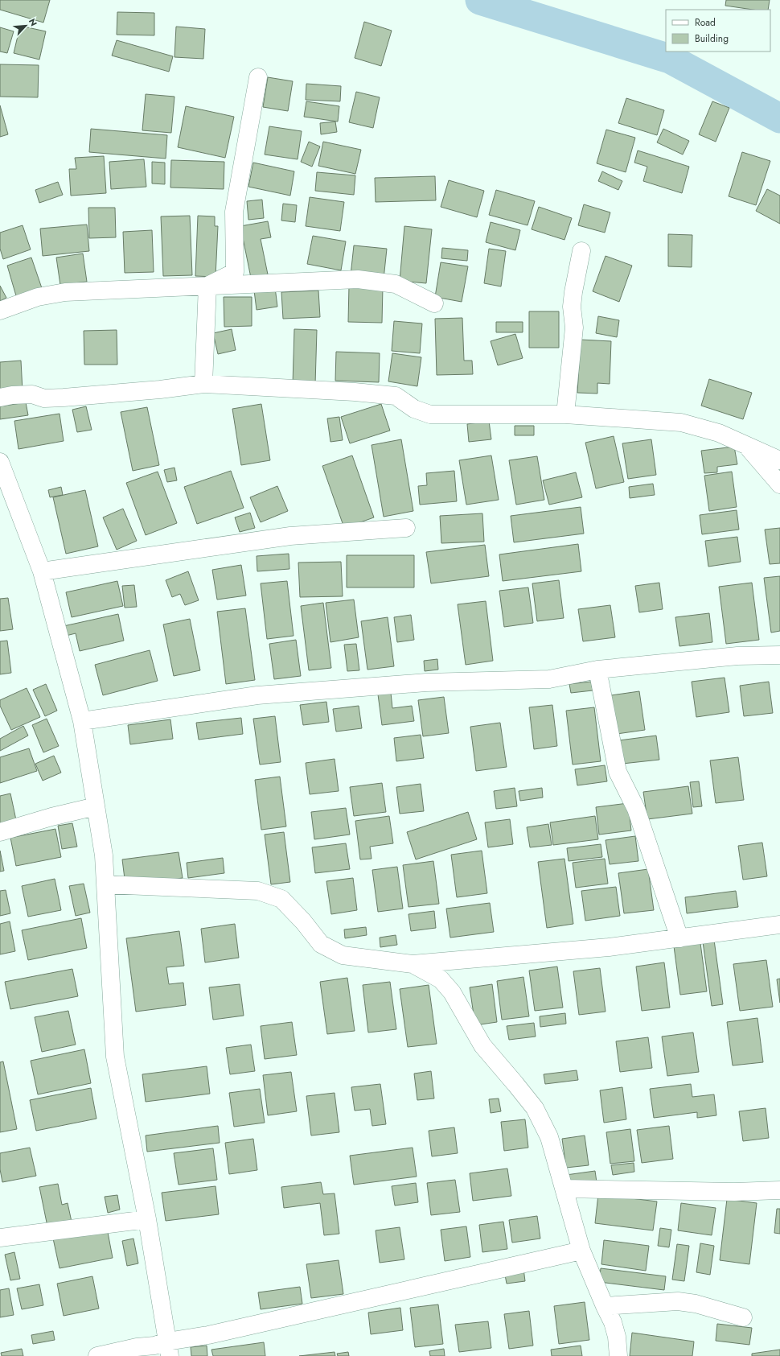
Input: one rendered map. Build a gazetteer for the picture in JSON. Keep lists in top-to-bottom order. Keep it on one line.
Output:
{"legend":["Road","Building"],"north":"top right"}
